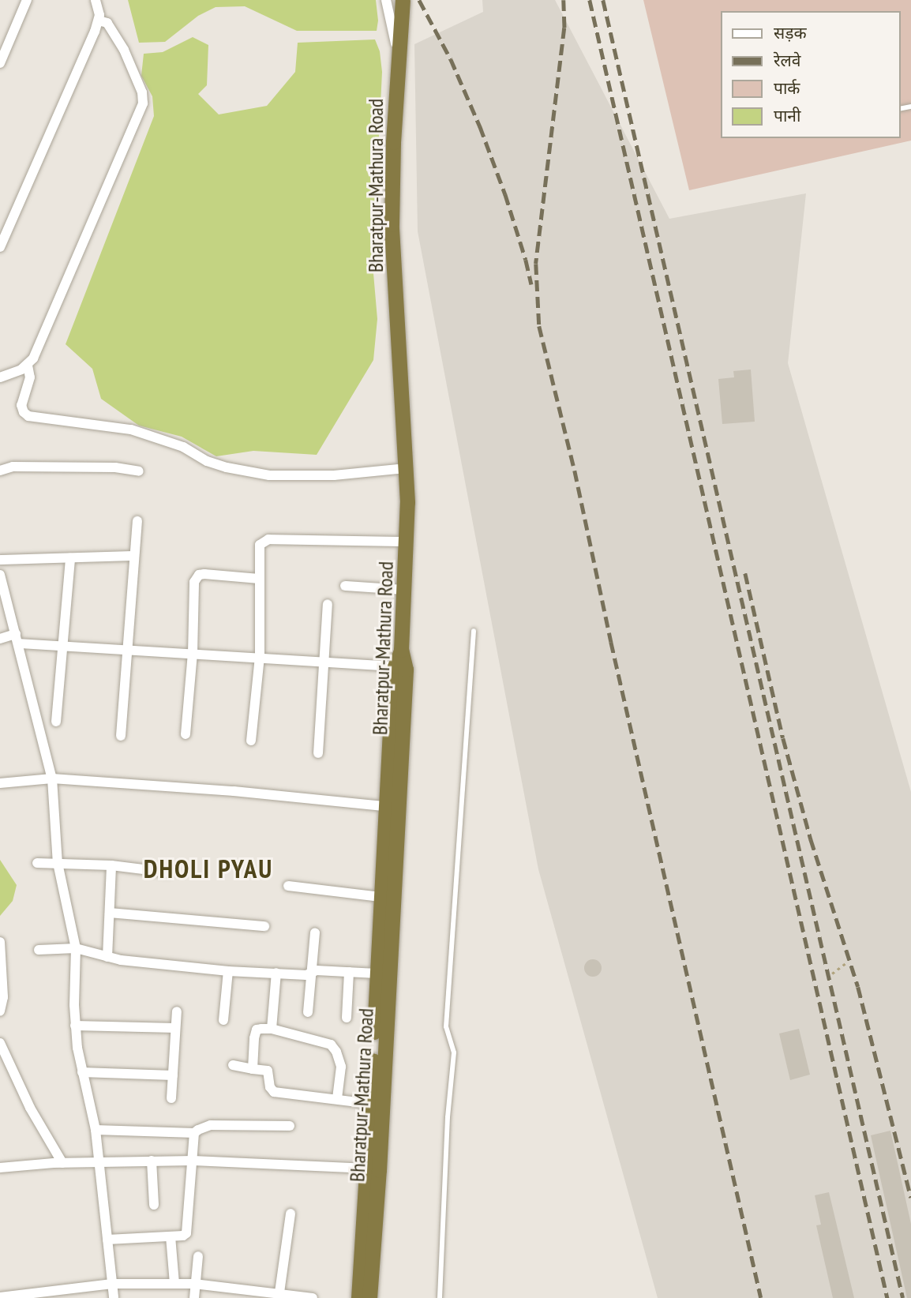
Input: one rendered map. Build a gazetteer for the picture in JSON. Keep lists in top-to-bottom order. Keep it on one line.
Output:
{"streets":{"highway":["Bharatpur-Mathura Road"]},"districts":["DHOLI PYAU"],"legend":["सड़क","रेलवे","पार्क","पानी"]}
